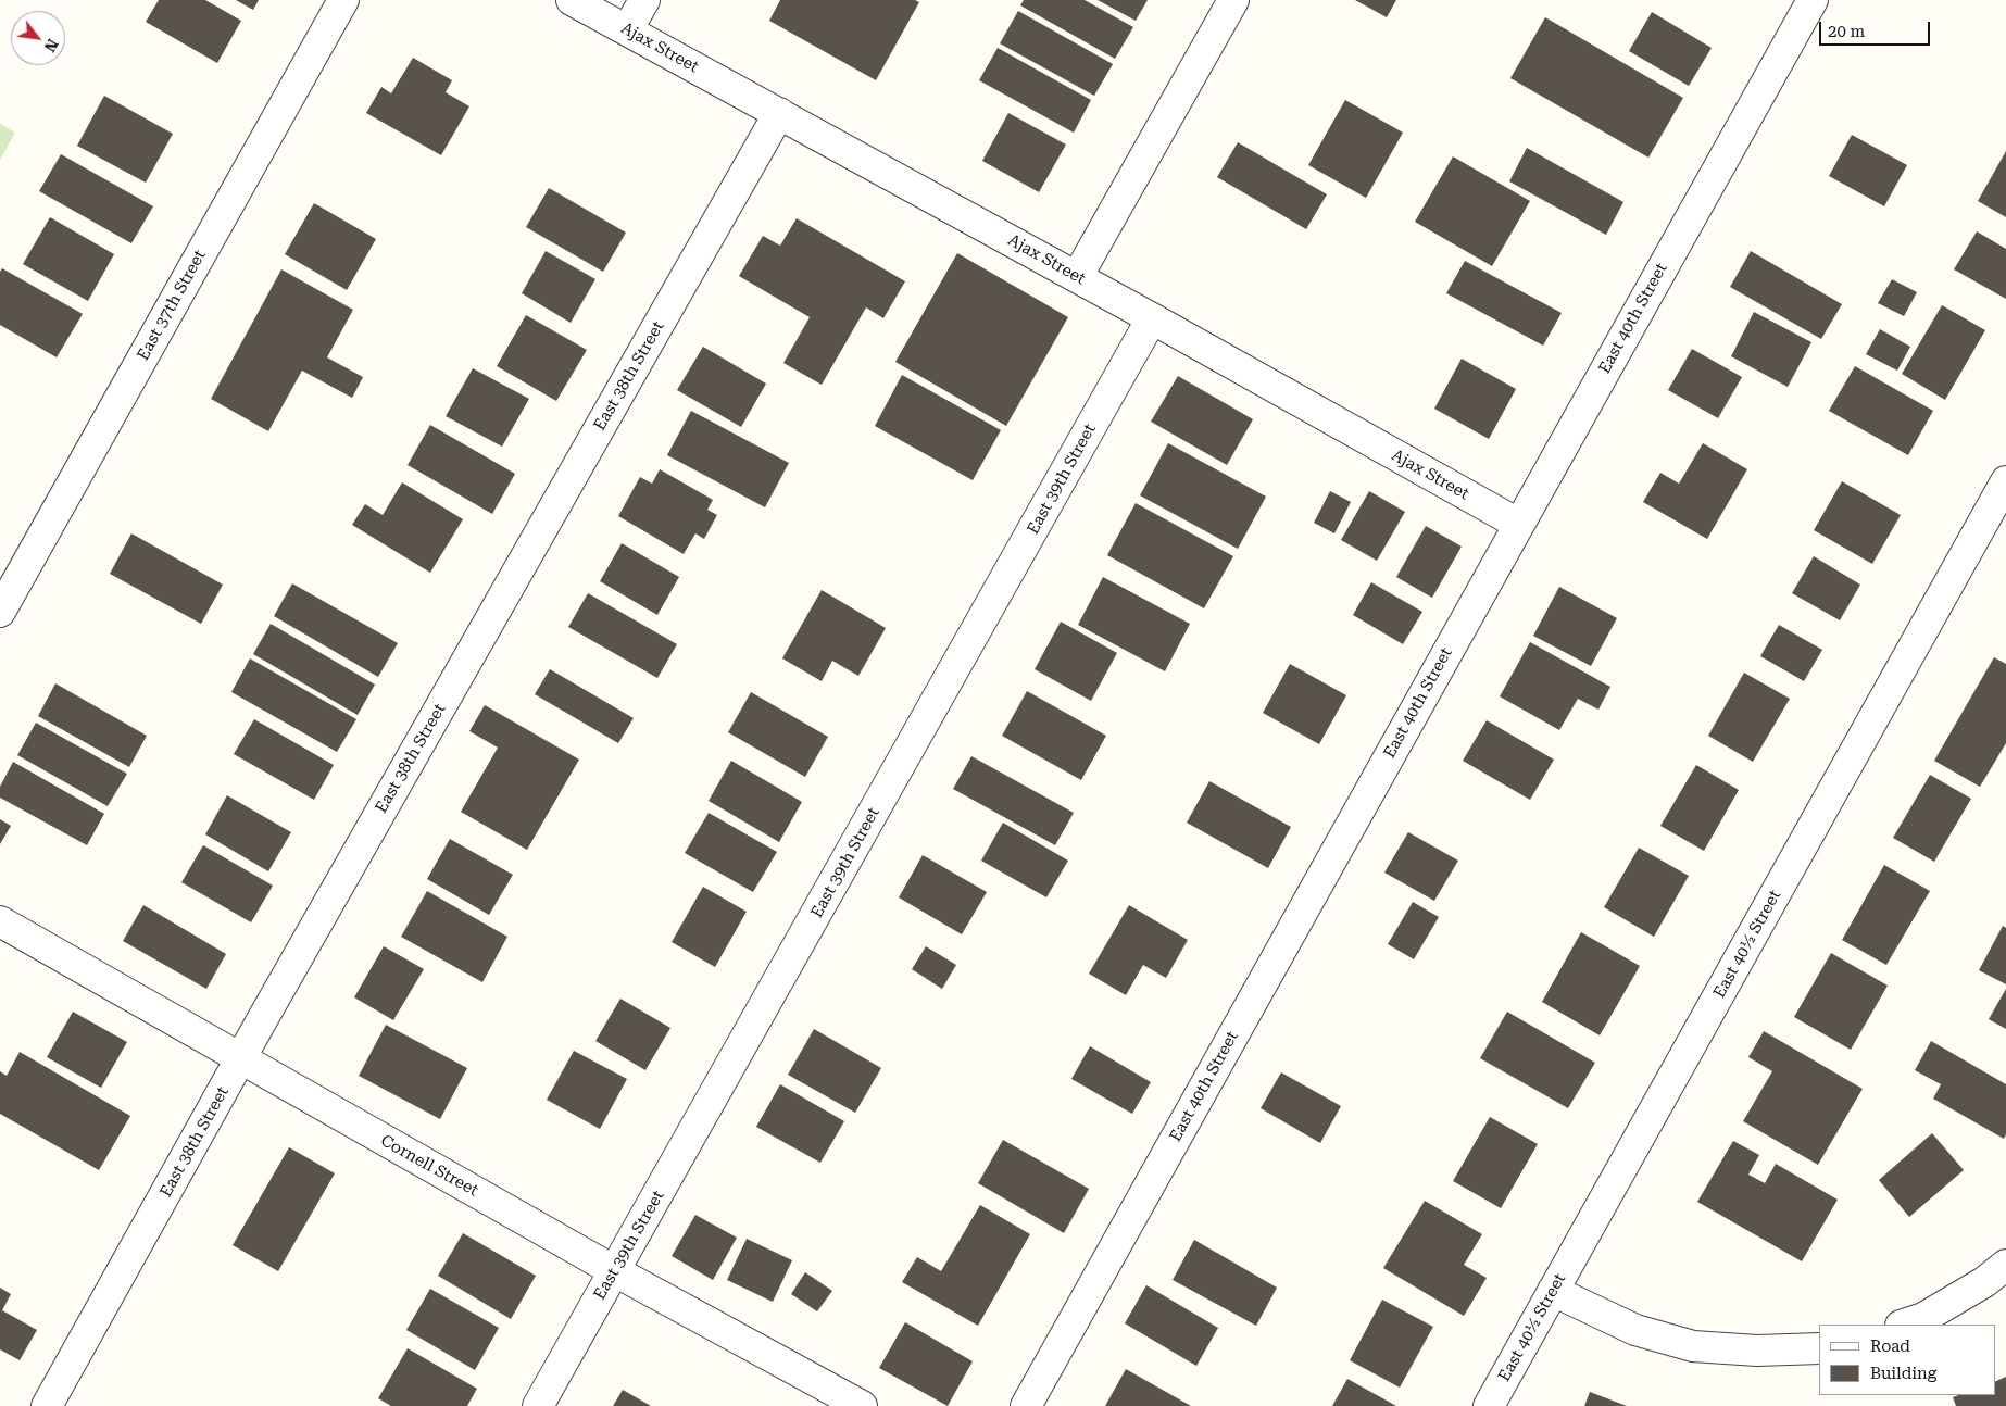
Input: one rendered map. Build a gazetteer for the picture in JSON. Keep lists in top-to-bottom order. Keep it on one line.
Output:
{"streets":{"street":["Ajax Street","East 37th Street","East 40th Street","East 38th Street","East 39th Street","East 40½ Street","Cornell Street"]},"crossings":[["Ajax Street","East 40th Street"],["Ajax Street","East 38th Street"],["Ajax Street","East 39th Street"],["East 38th Street","Cornell Street"],["East 39th Street","Cornell Street"]],"legend":["Road","Building"],"scale_bar":"20 m","north":"bottom right"}
